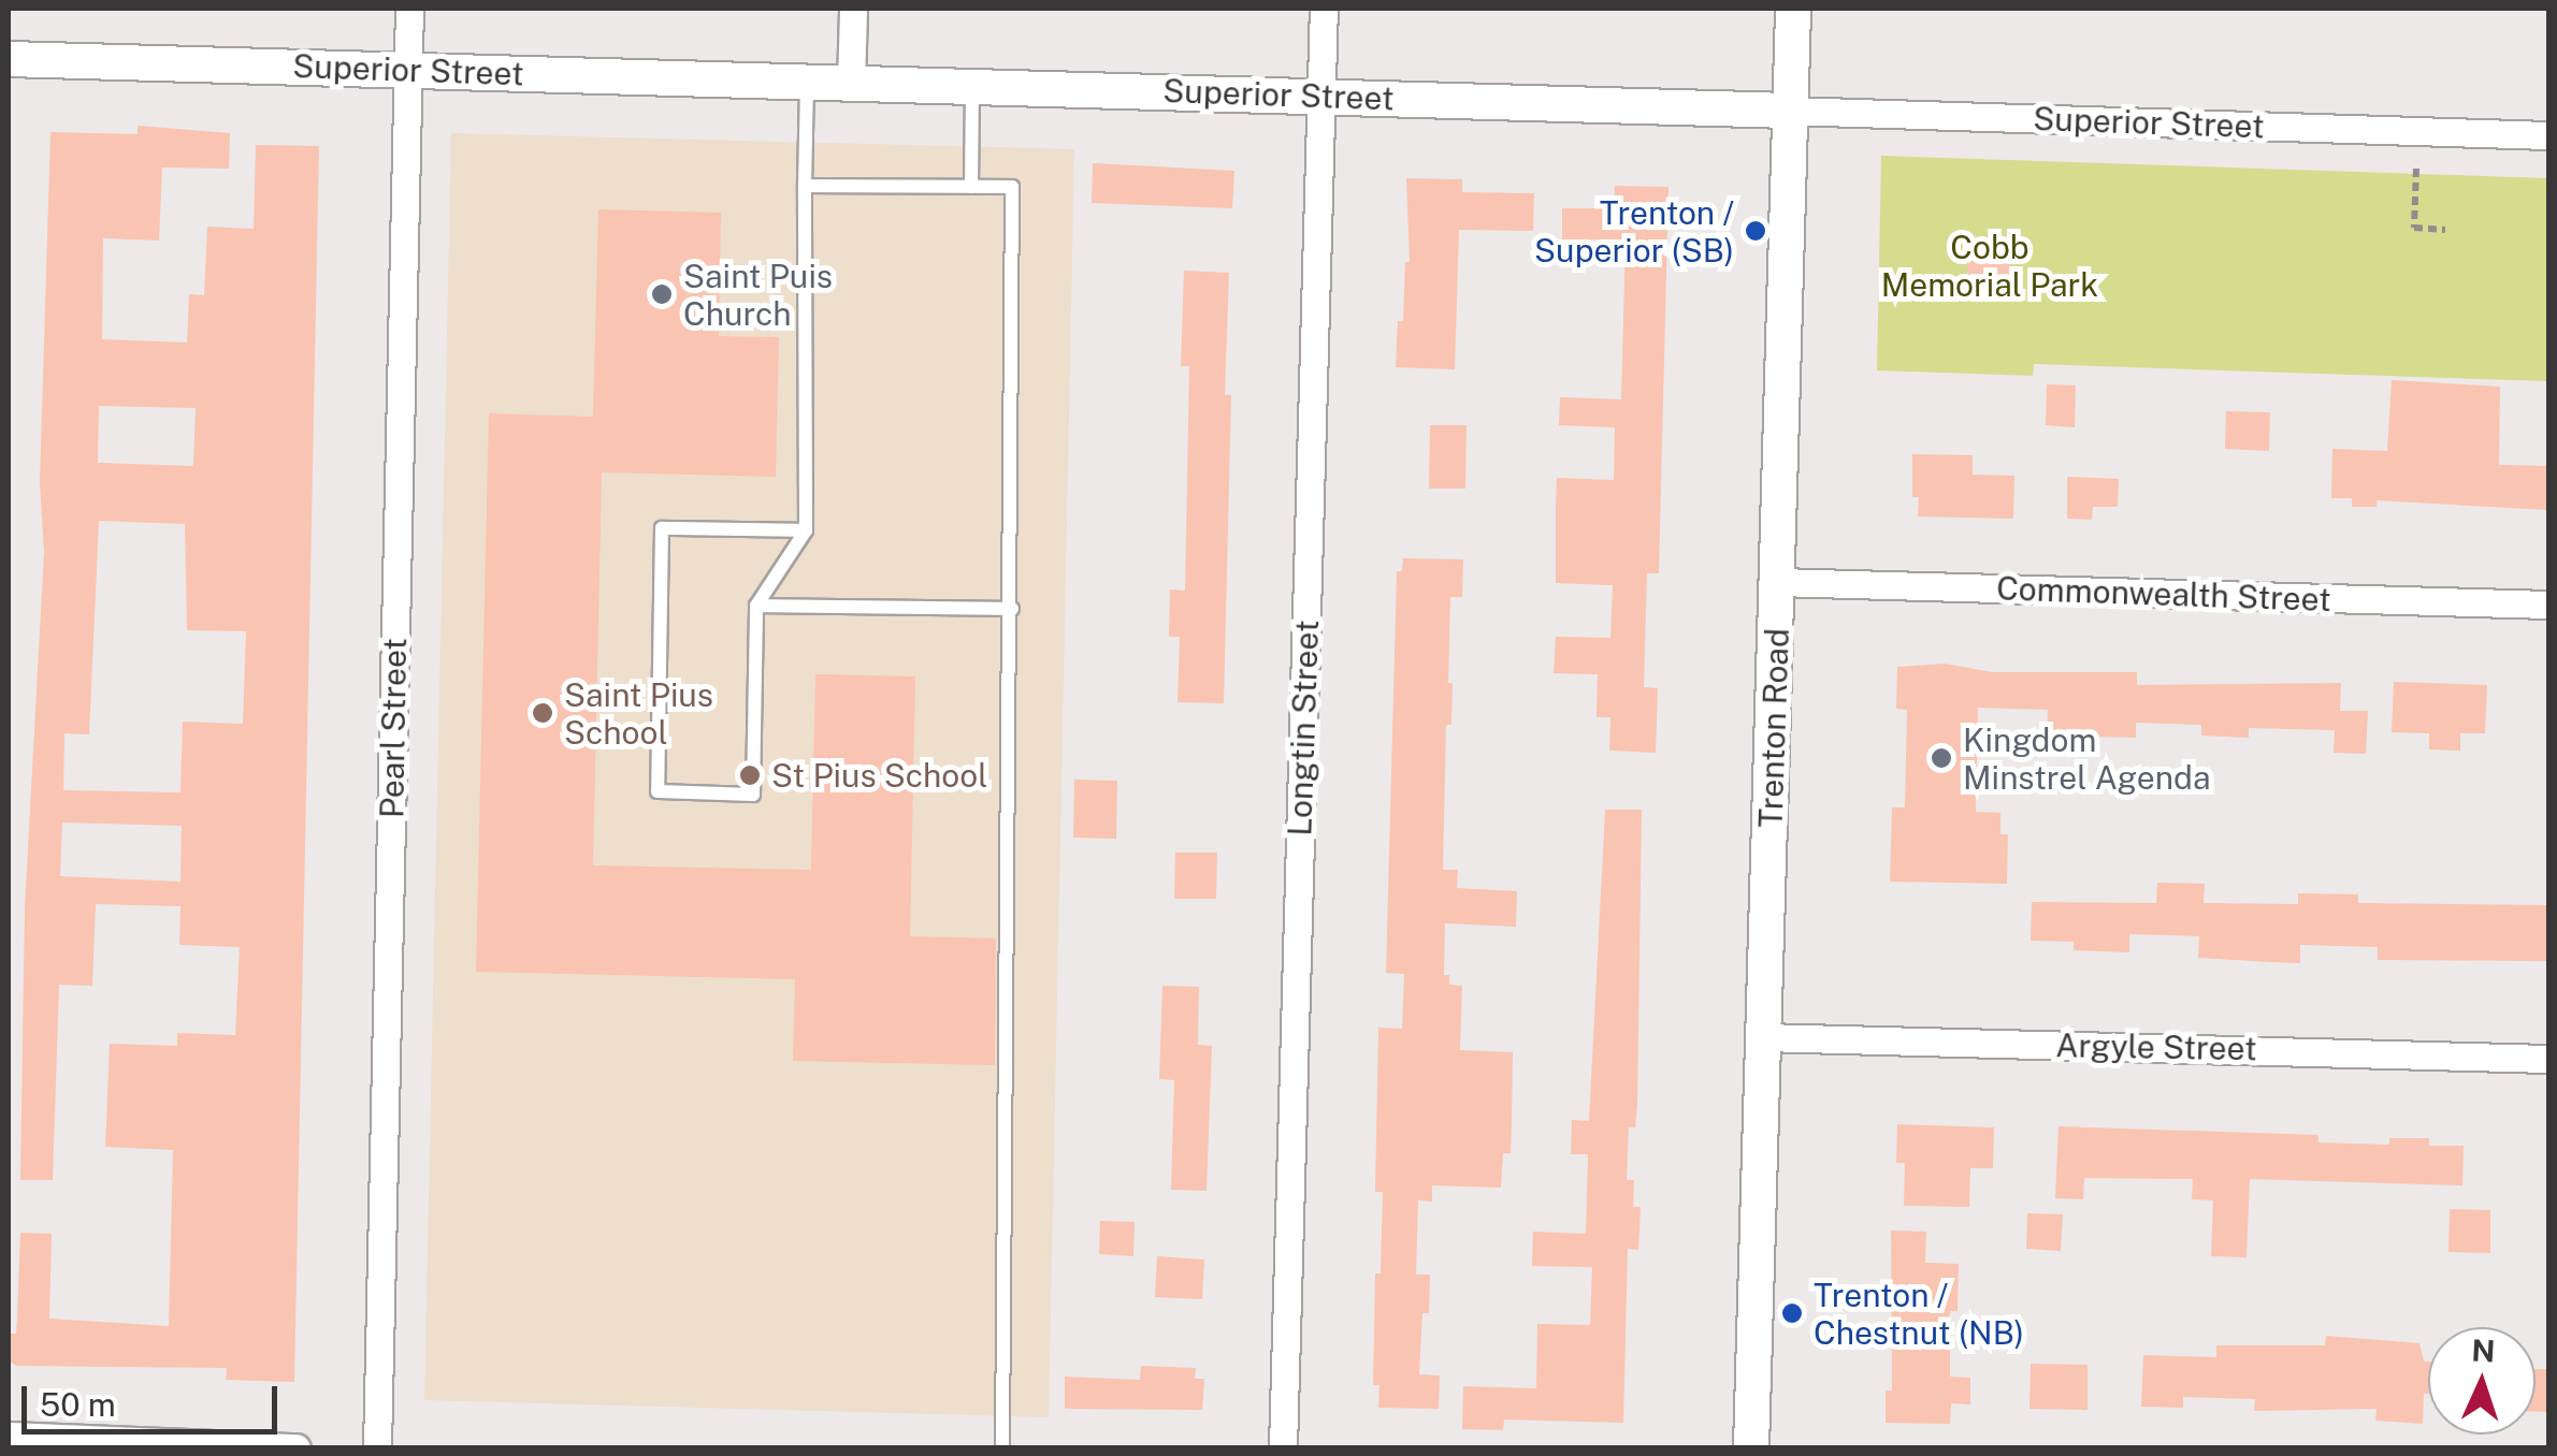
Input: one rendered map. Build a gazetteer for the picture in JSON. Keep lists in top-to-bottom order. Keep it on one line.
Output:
{"streets":{"street":["Superior Street","Commonwealth Street","Pearl Street","Longtin Street","Trenton Road","Argyle Street"]},"crossings":[["Superior Street","Pearl Street"],["Superior Street","Longtin Street"],["Superior Street","Trenton Road"],["Commonwealth Street","Trenton Road"],["Trenton Road","Argyle Street"]],"parks":["Cobb Memorial Park"],"places":["Trenton / Superior (SB)","Saint Puis Church","Saint Pius School","Kingdom Minstrel Agenda","St Pius School","Trenton / Chestnut (NB)"],"scale_bar":"50 m","north":"top"}
